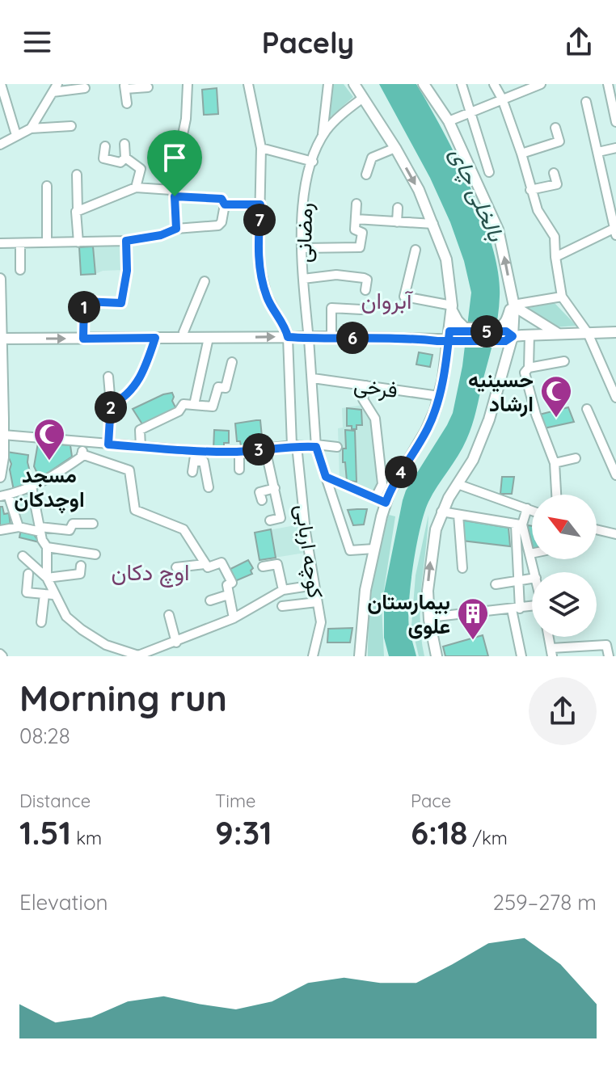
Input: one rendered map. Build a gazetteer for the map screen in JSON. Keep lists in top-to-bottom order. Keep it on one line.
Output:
{"streets":{"street":["رمضانی","فرخی","کوچه اربابی"]},"crossings":[["رمضانی","فرخی"]],"districts":["آبروان","اوچ دکان"],"water":["بالخلی چای"],"places":{"mosque":["حسینیه ارشاد","مسجد اوچدکان"],"building":["بیمارستان علوی"]},"north":"top left","page":{"header":"Pacely","pins":["7","1","5","6","2","3","4"],"heading":["Morning run","08:28"],"stats":[["Distance","1.51 km"],["Time","9:31"],["Pace","6:18 /km"]],"chart":["Elevation","259–278 m"]}}
